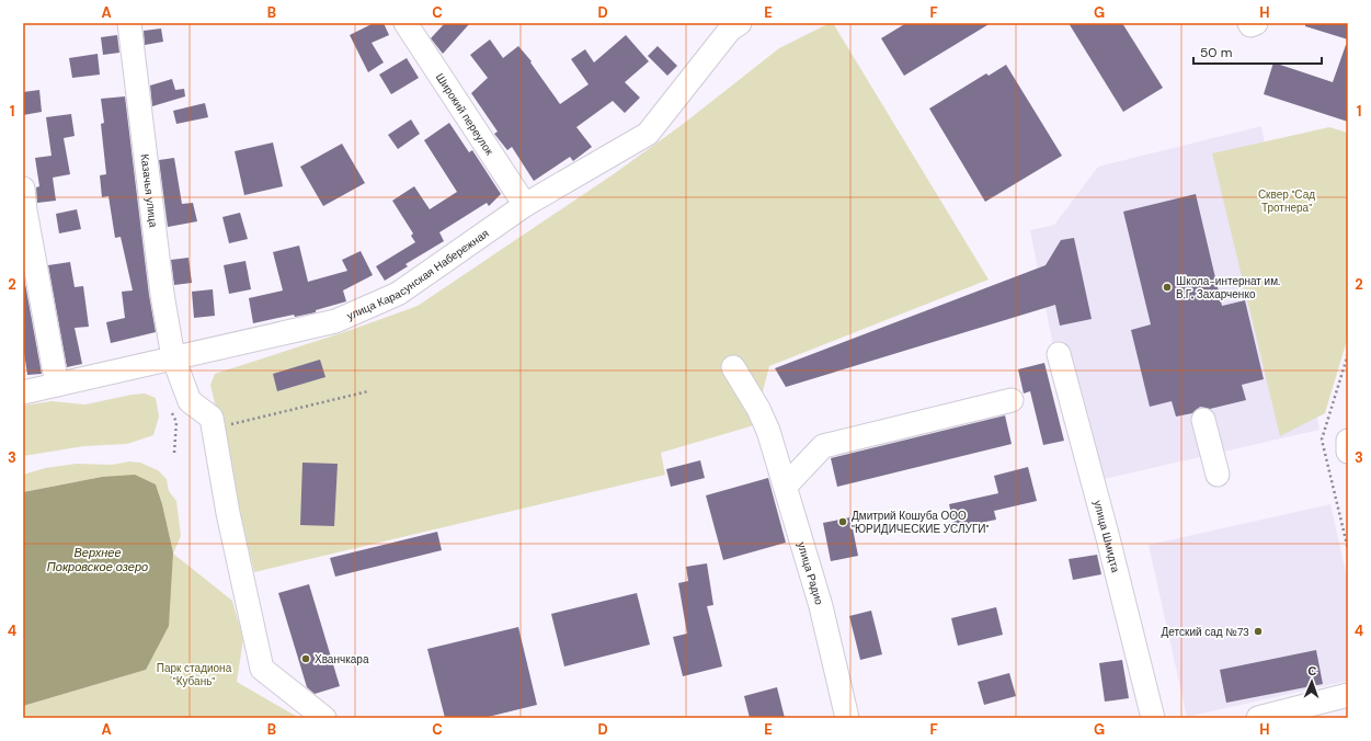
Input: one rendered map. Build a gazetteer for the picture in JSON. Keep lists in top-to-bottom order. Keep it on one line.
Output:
{"streets":{"street":["Широкий переулок","Казачья улица","улица Карасунская Набережная","улица Шмидта","улица Радио"]},"crossings":[["Широкий переулок","улица Карасунская Набережная"],["Казачья улица","улица Карасунская Набережная"]],"water":["Верхнее Покровское озеро"],"parks":["Сквер \"Сад Тротнера\"","Парк стадиона \"Кубань\""],"places":["Школа-интернат им. В.Г. Захарченко","Дмитрий Кошуба ООО \"ЮРИДИЧЕСКИЕ УСЛУГИ\"","Детский сад №73","Хванчкара"],"scale_bar":"50 m","north":"top","grid":{"columns":["A","B","C","D","E","F","G","H"],"rows":["1","2","3","4"]}}
